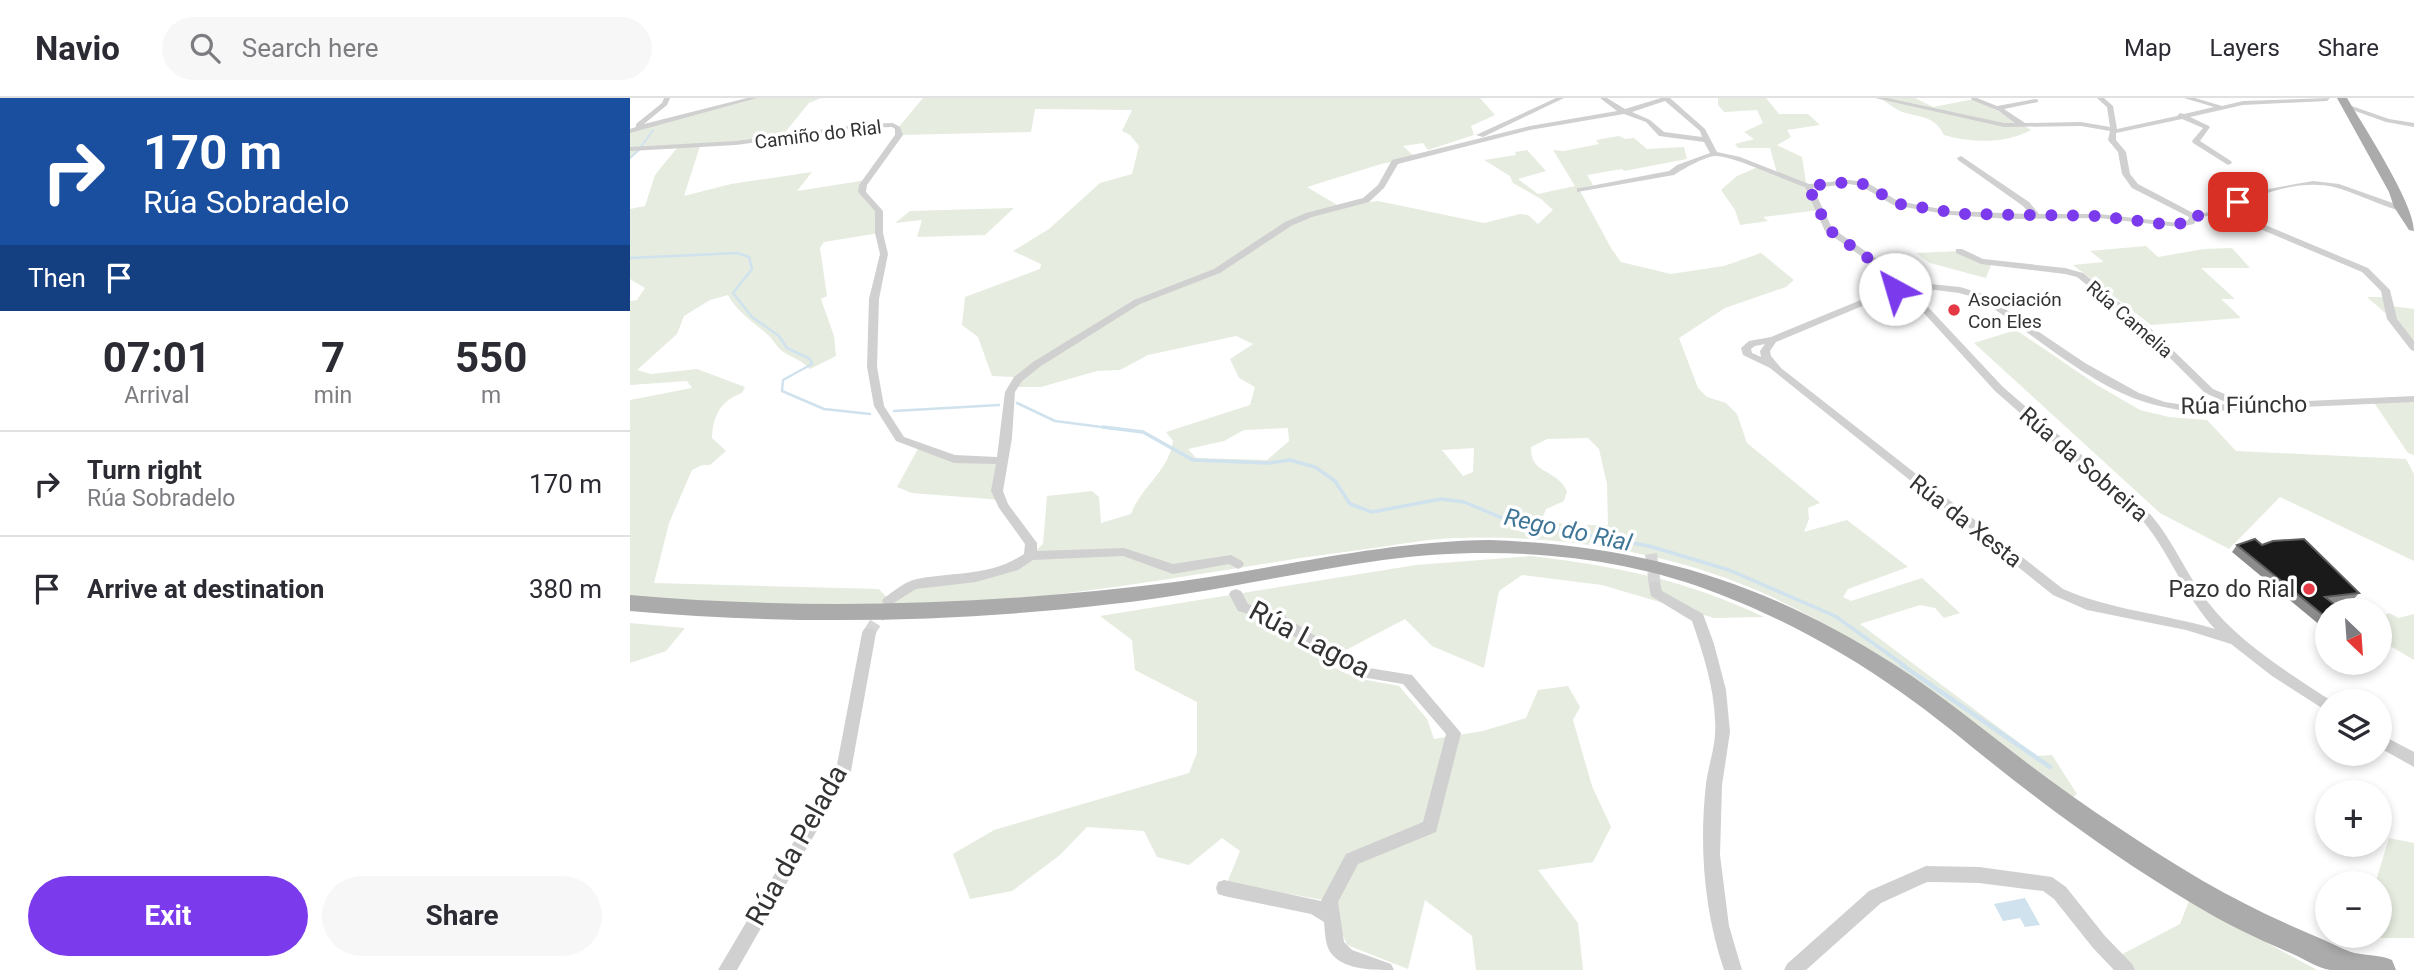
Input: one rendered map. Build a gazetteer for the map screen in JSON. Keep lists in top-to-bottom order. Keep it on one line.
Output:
{"streets":{"street":["Camiño do Rial","Rúa Camelia","Rúa Fiúncho","Rúa da Sobreira","Rúa da Xesta","Rúa Lagoa","Rúa da Pelada"]},"crossings":[["Rúa Camelia","Rúa Fiúncho"],["Rúa Fiúncho","Rúa da Sobreira"],["Rúa Fiúncho","Rúa da Xesta"],["Rúa da Sobreira","Rúa da Xesta"]],"water":["Rego do Rial"],"places":["Asociación Con Eles","Pazo do Rial"],"north":"bottom right","page":{"header":"Navio","search":"Search here","nav":["Map","Layers","Share"],"turn":["170 m","Rúa Sobradelo"],"then":"Then","eta":["07:01","Arrival","7","min","550","m"],"list":[{"name":"Turn right","note":"Rúa Sobradelo","value":"170 m"},{"name":"Arrive at destination","value":"380 m"}],"map_buttons":["+","−"],"buttons":["Exit","Share"]}}
